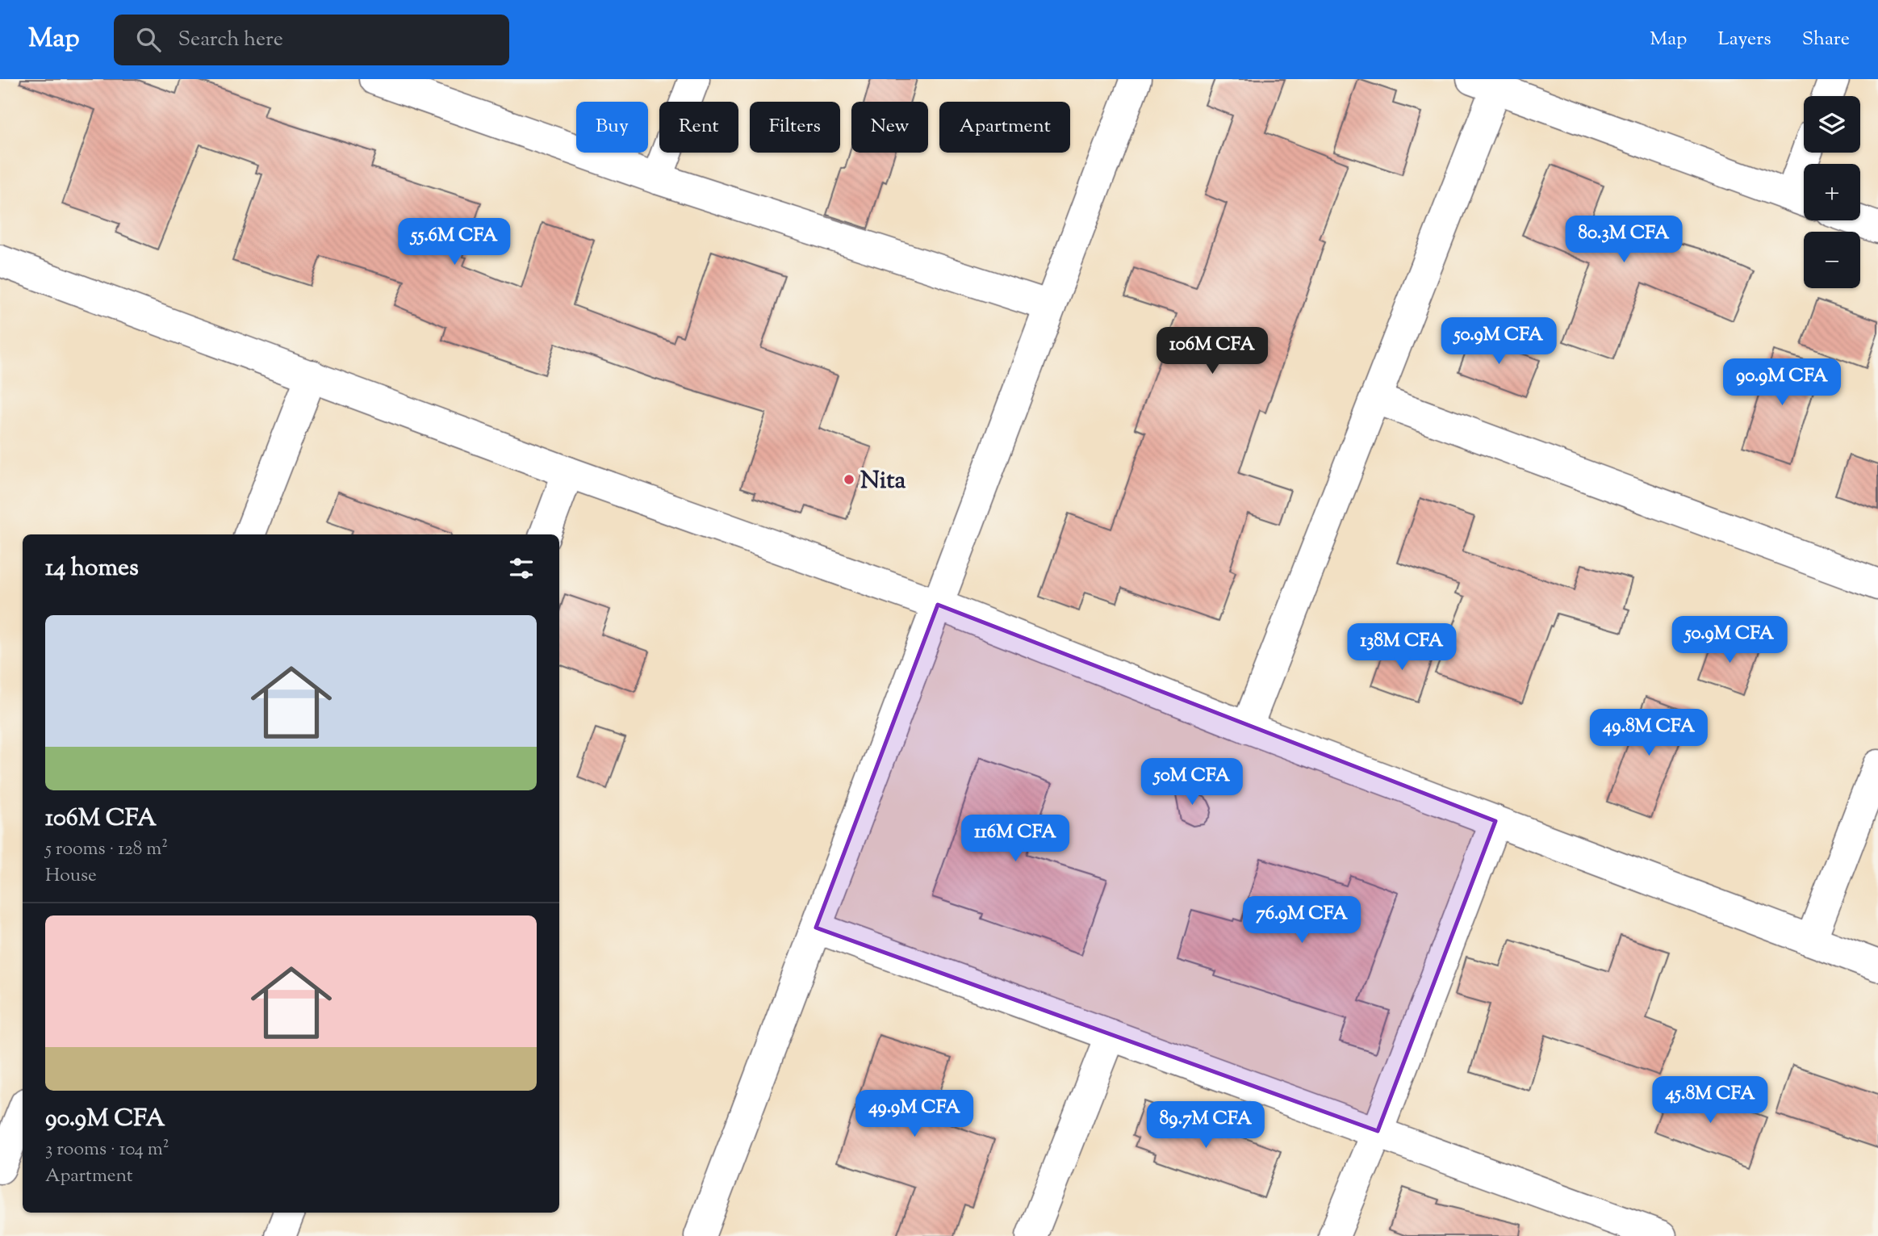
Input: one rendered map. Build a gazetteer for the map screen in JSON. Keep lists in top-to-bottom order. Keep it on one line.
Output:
{"places":["Nita"],"page":{"header":"Map","search":"Search here","nav":["Map","Layers","Share"],"map_buttons":["+","−"],"chip":["Buy","Rent","Filters","New","Apartment"],"price":["80.3M CFA","55.6M CFA","50.9M CFA","106M CFA","90.9M CFA","50.9M CFA","138M CFA","49.8M CFA","50M CFA","116M CFA","76.9M CFA","45.8M CFA","49.9M CFA","89.7M CFA"],"heading":"14 homes","list":[{"name":"106M CFA","note":"5 rooms · 128 m² · House"},{"name":"90.9M CFA","note":"3 rooms · 104 m² · Apartment"}]}}
